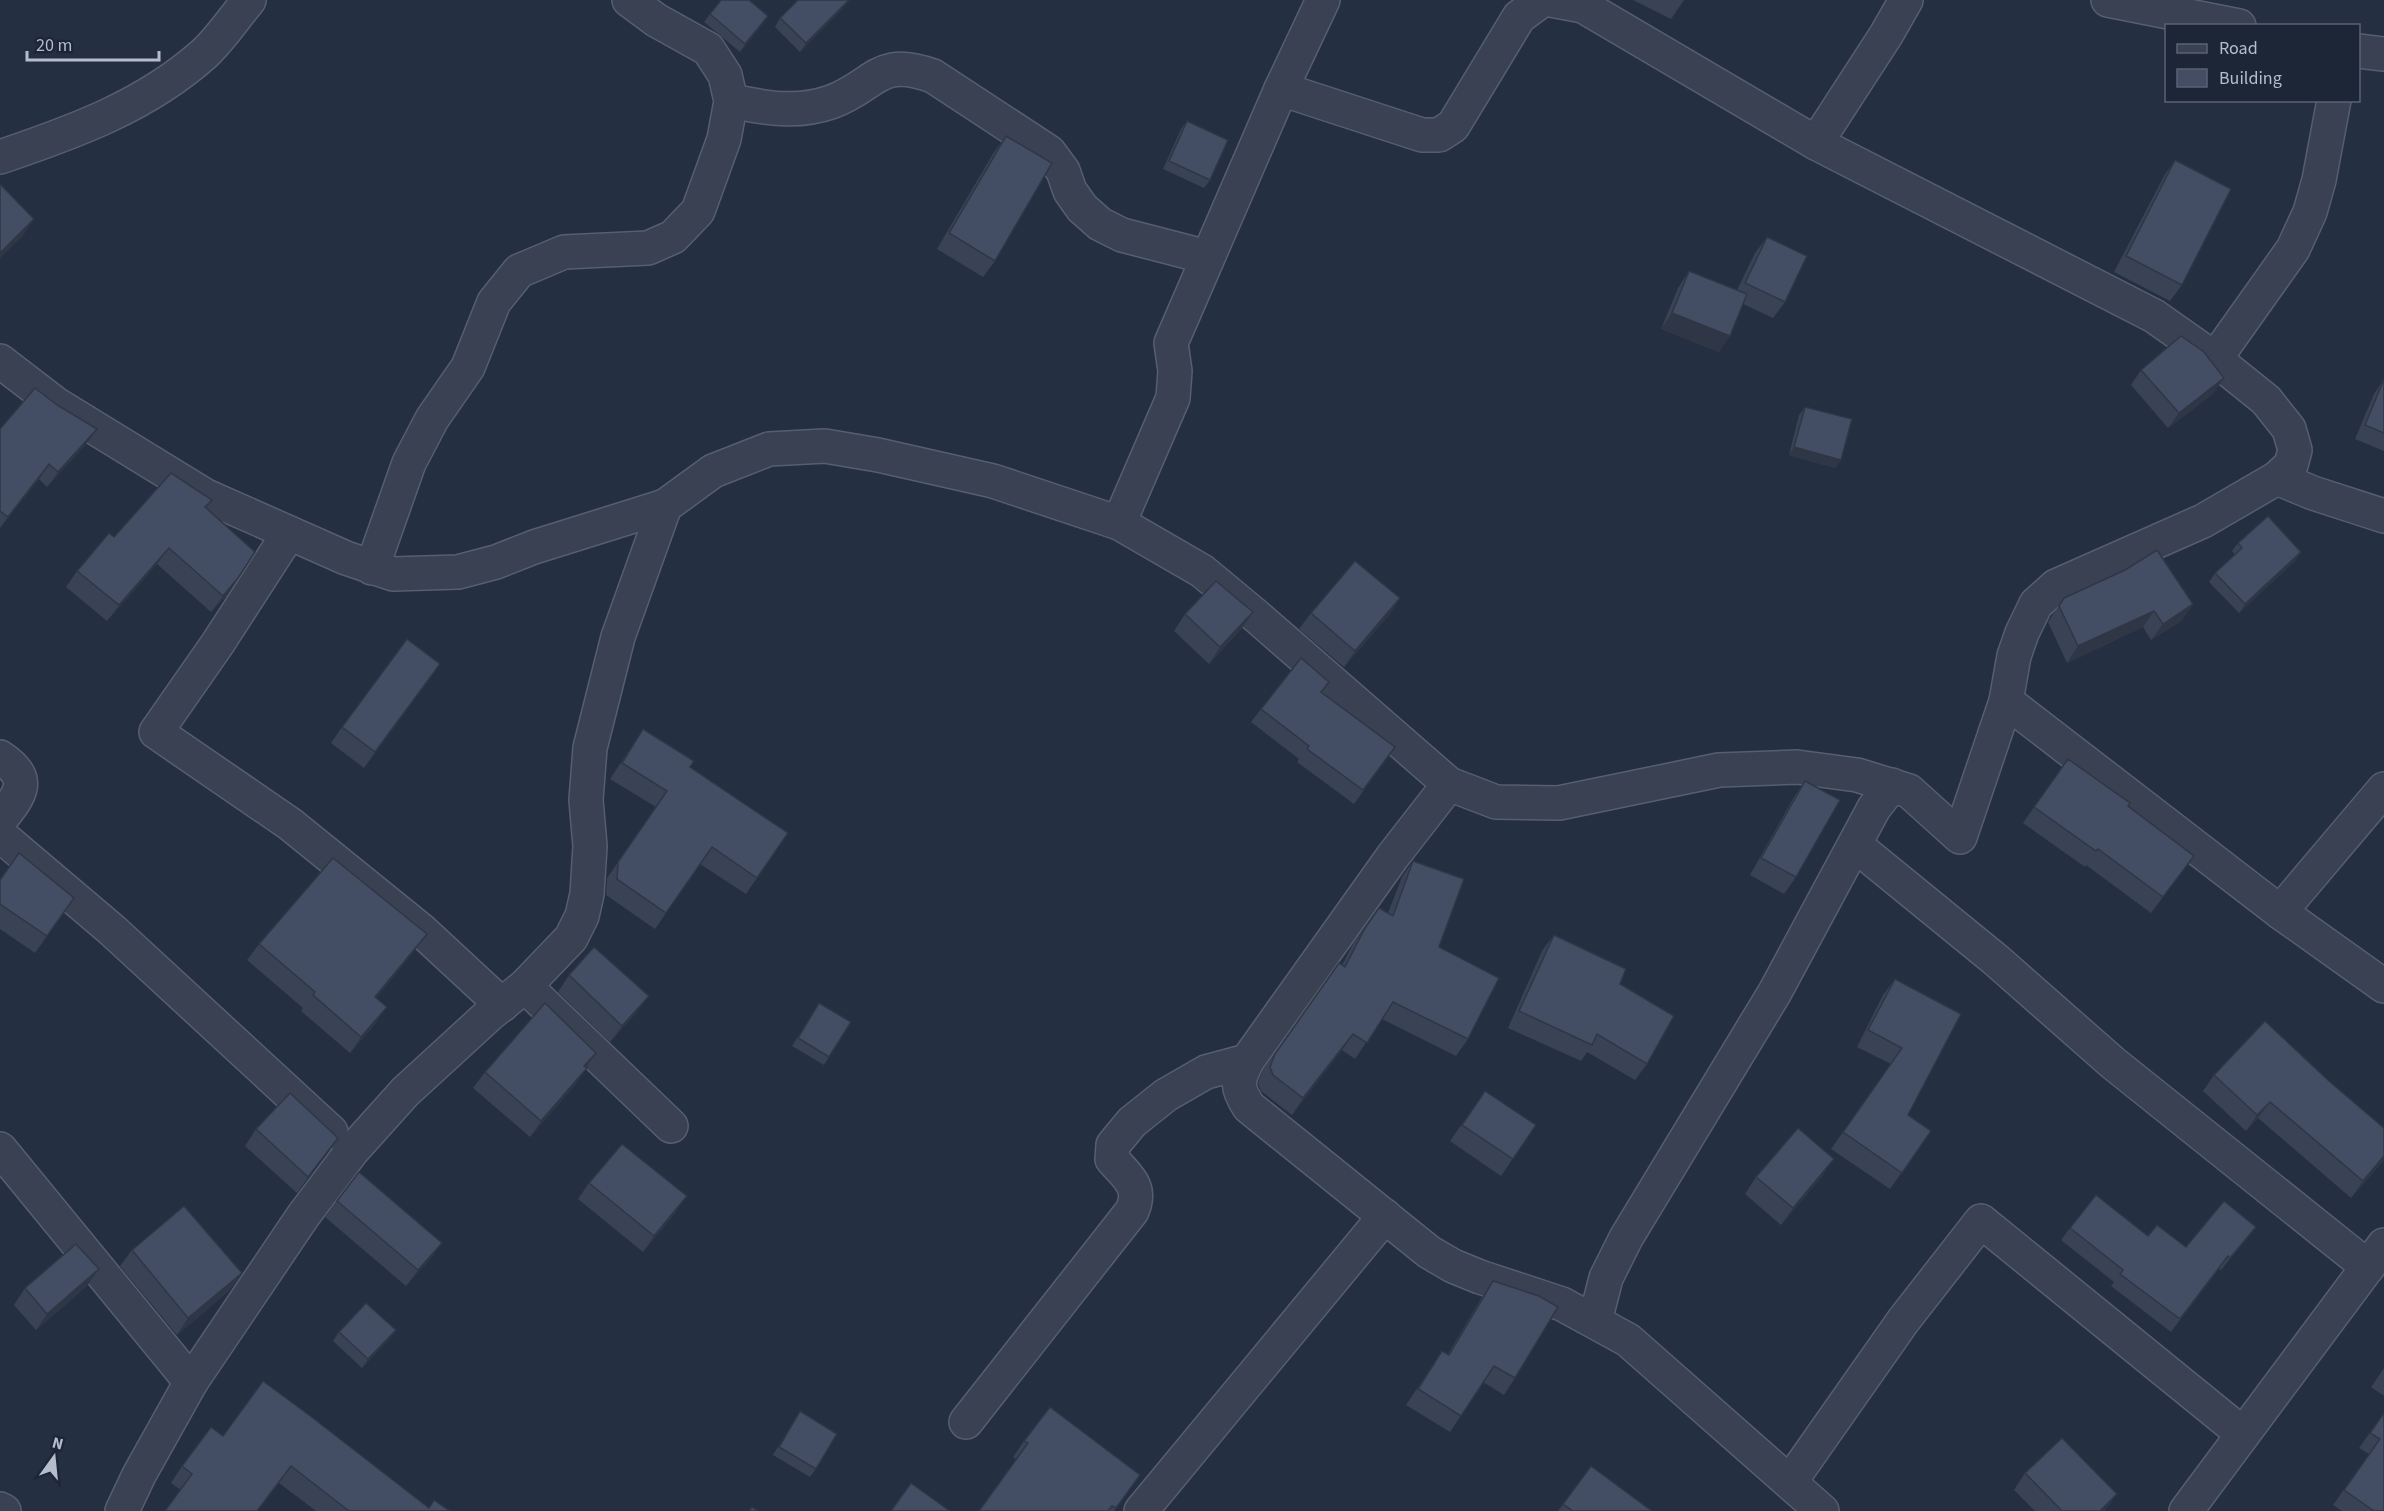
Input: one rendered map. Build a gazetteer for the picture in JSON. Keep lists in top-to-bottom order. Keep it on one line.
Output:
{"legend":["Road","Building"],"scale_bar":"20 m","north":"top"}
